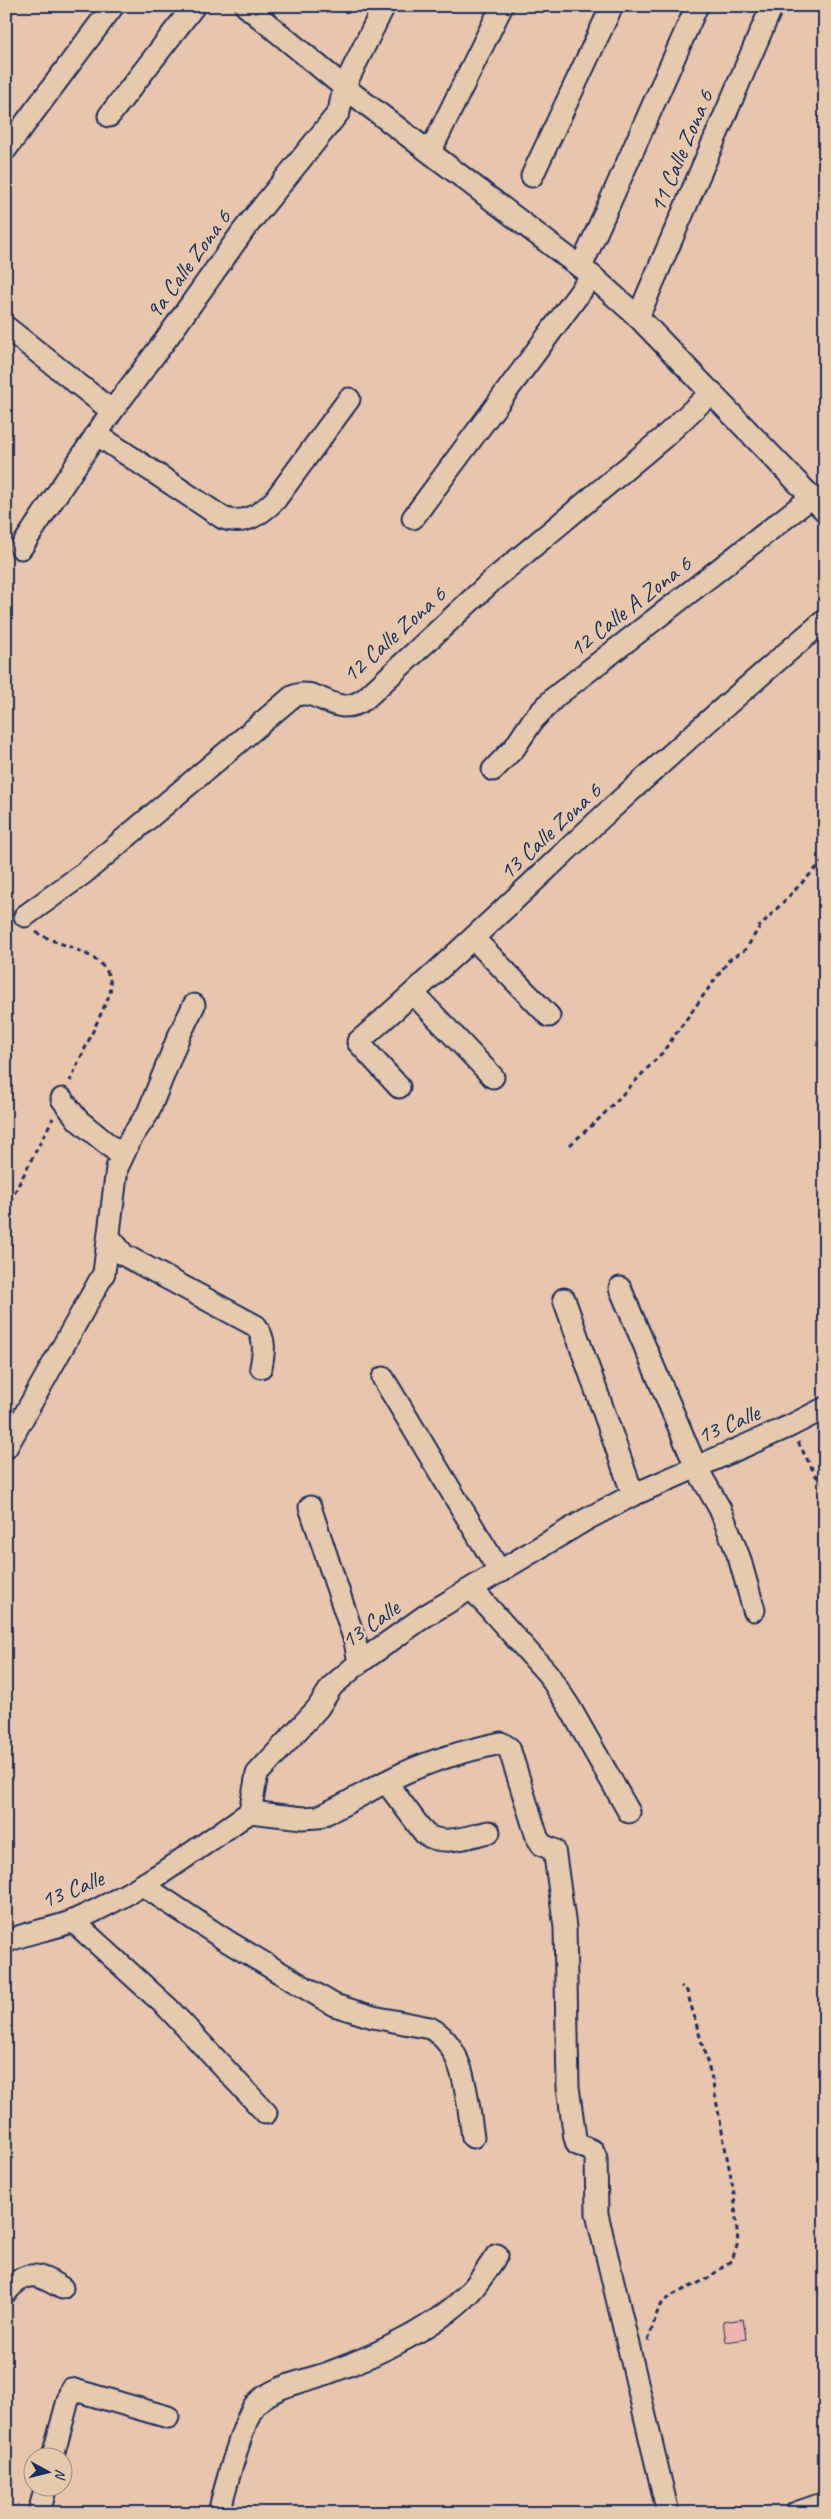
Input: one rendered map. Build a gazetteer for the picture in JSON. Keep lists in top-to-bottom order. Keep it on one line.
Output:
{"streets":{"street":["11 Calle Zona 6","9a Calle Zona 6","12 Calle A Zona 6","12 Calle Zona 6","13 Calle Zona 6","13 Calle"]},"north":"right"}
